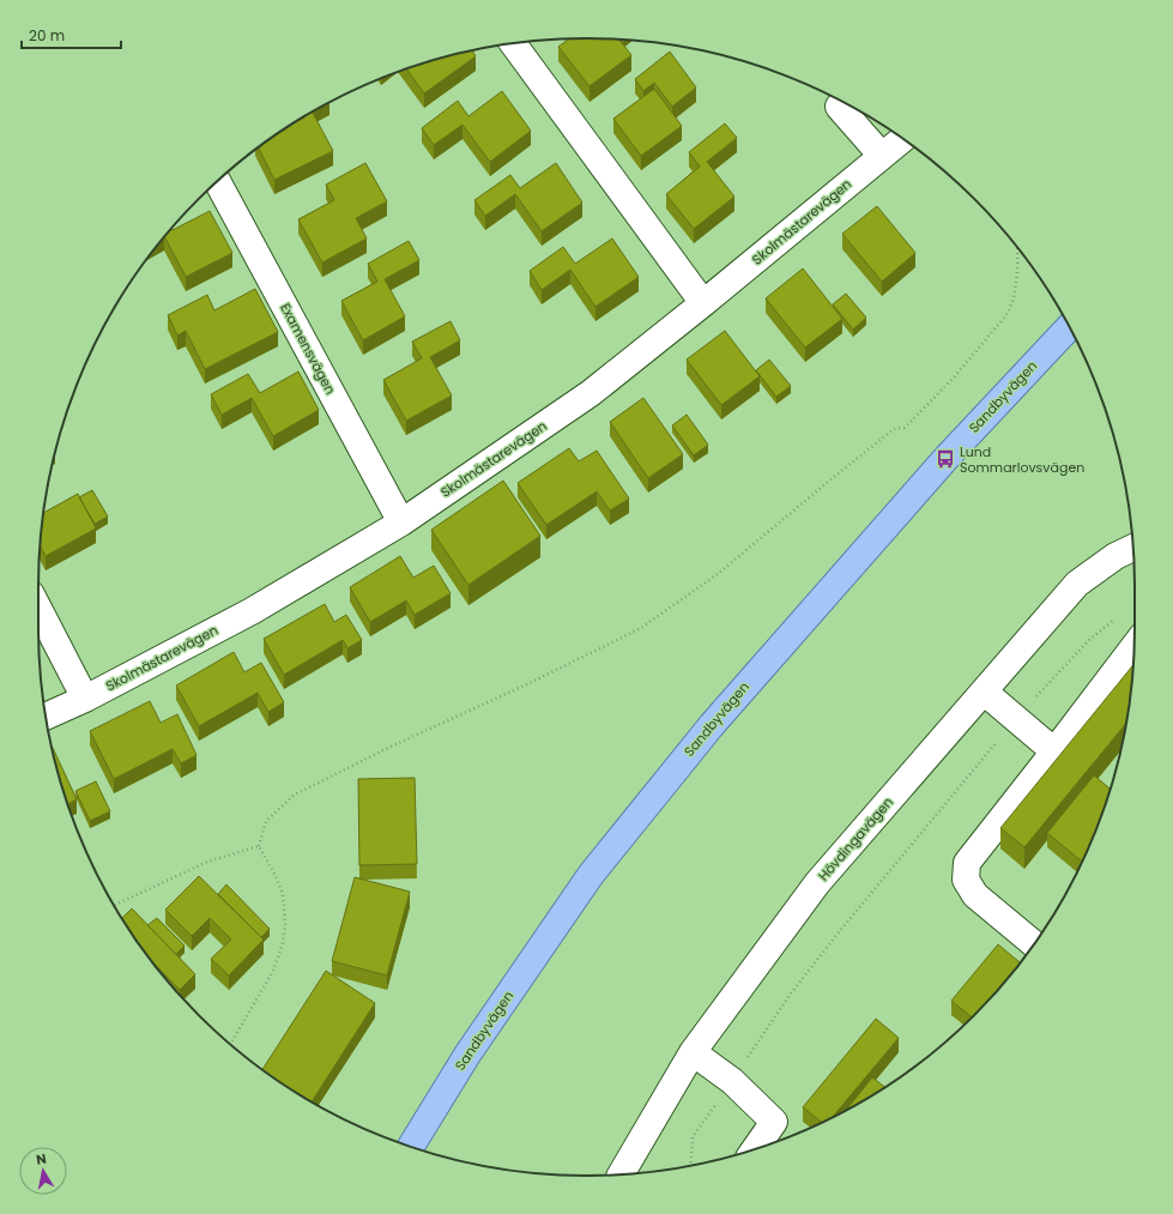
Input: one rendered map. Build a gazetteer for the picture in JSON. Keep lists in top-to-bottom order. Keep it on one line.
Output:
{"streets":{"main road":["Sandbyvägen"],"street":["Skolmästarevägen","Examensvägen","Hövdingavägen"]},"crossings":[["Skolmästarevägen","Examensvägen"]],"places":{"bus stop":["Lund Sommarlovsvägen"]},"scale_bar":"20 m","north":"top"}
